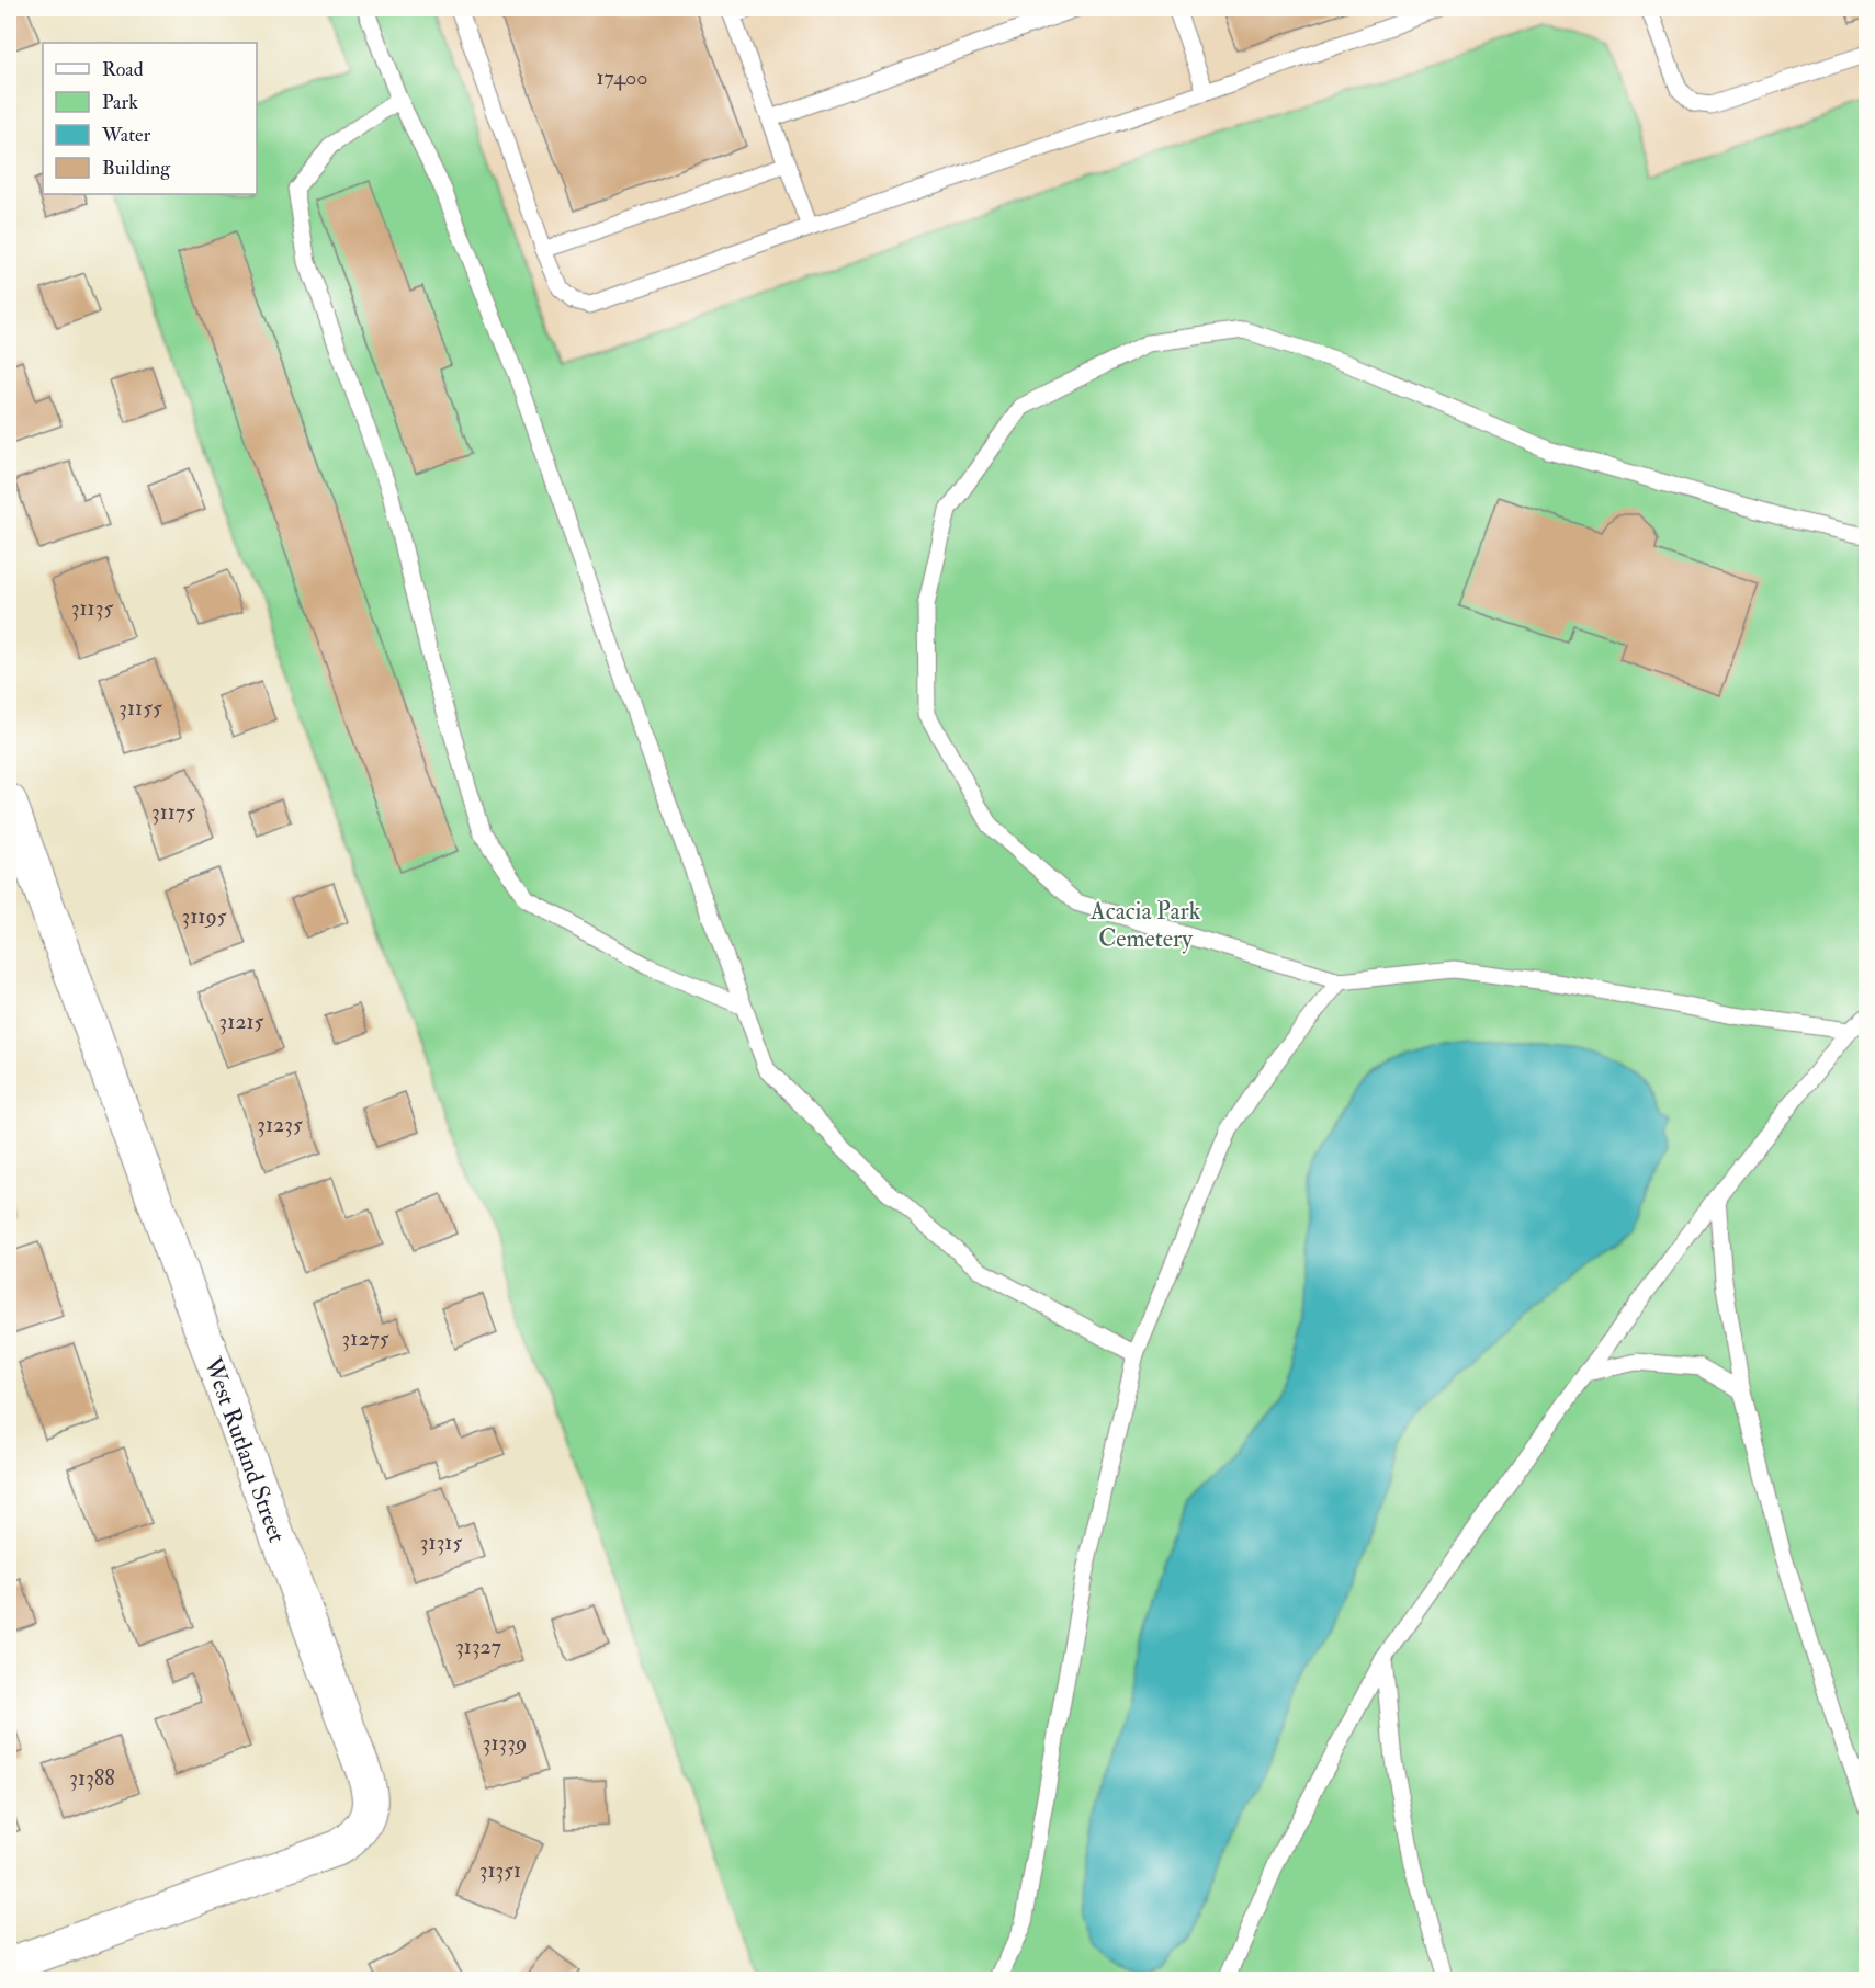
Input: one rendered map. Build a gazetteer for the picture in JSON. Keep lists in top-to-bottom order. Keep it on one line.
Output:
{"streets":{"street":["West Rutland Street"]},"parks":["Acacia Park Cemetery"],"house_numbers":["17400","31135","31155","31175","31195","31215","31235","31275","31315","31327","31339","31388","31351"],"legend":["Road","Park","Water","Building"]}
